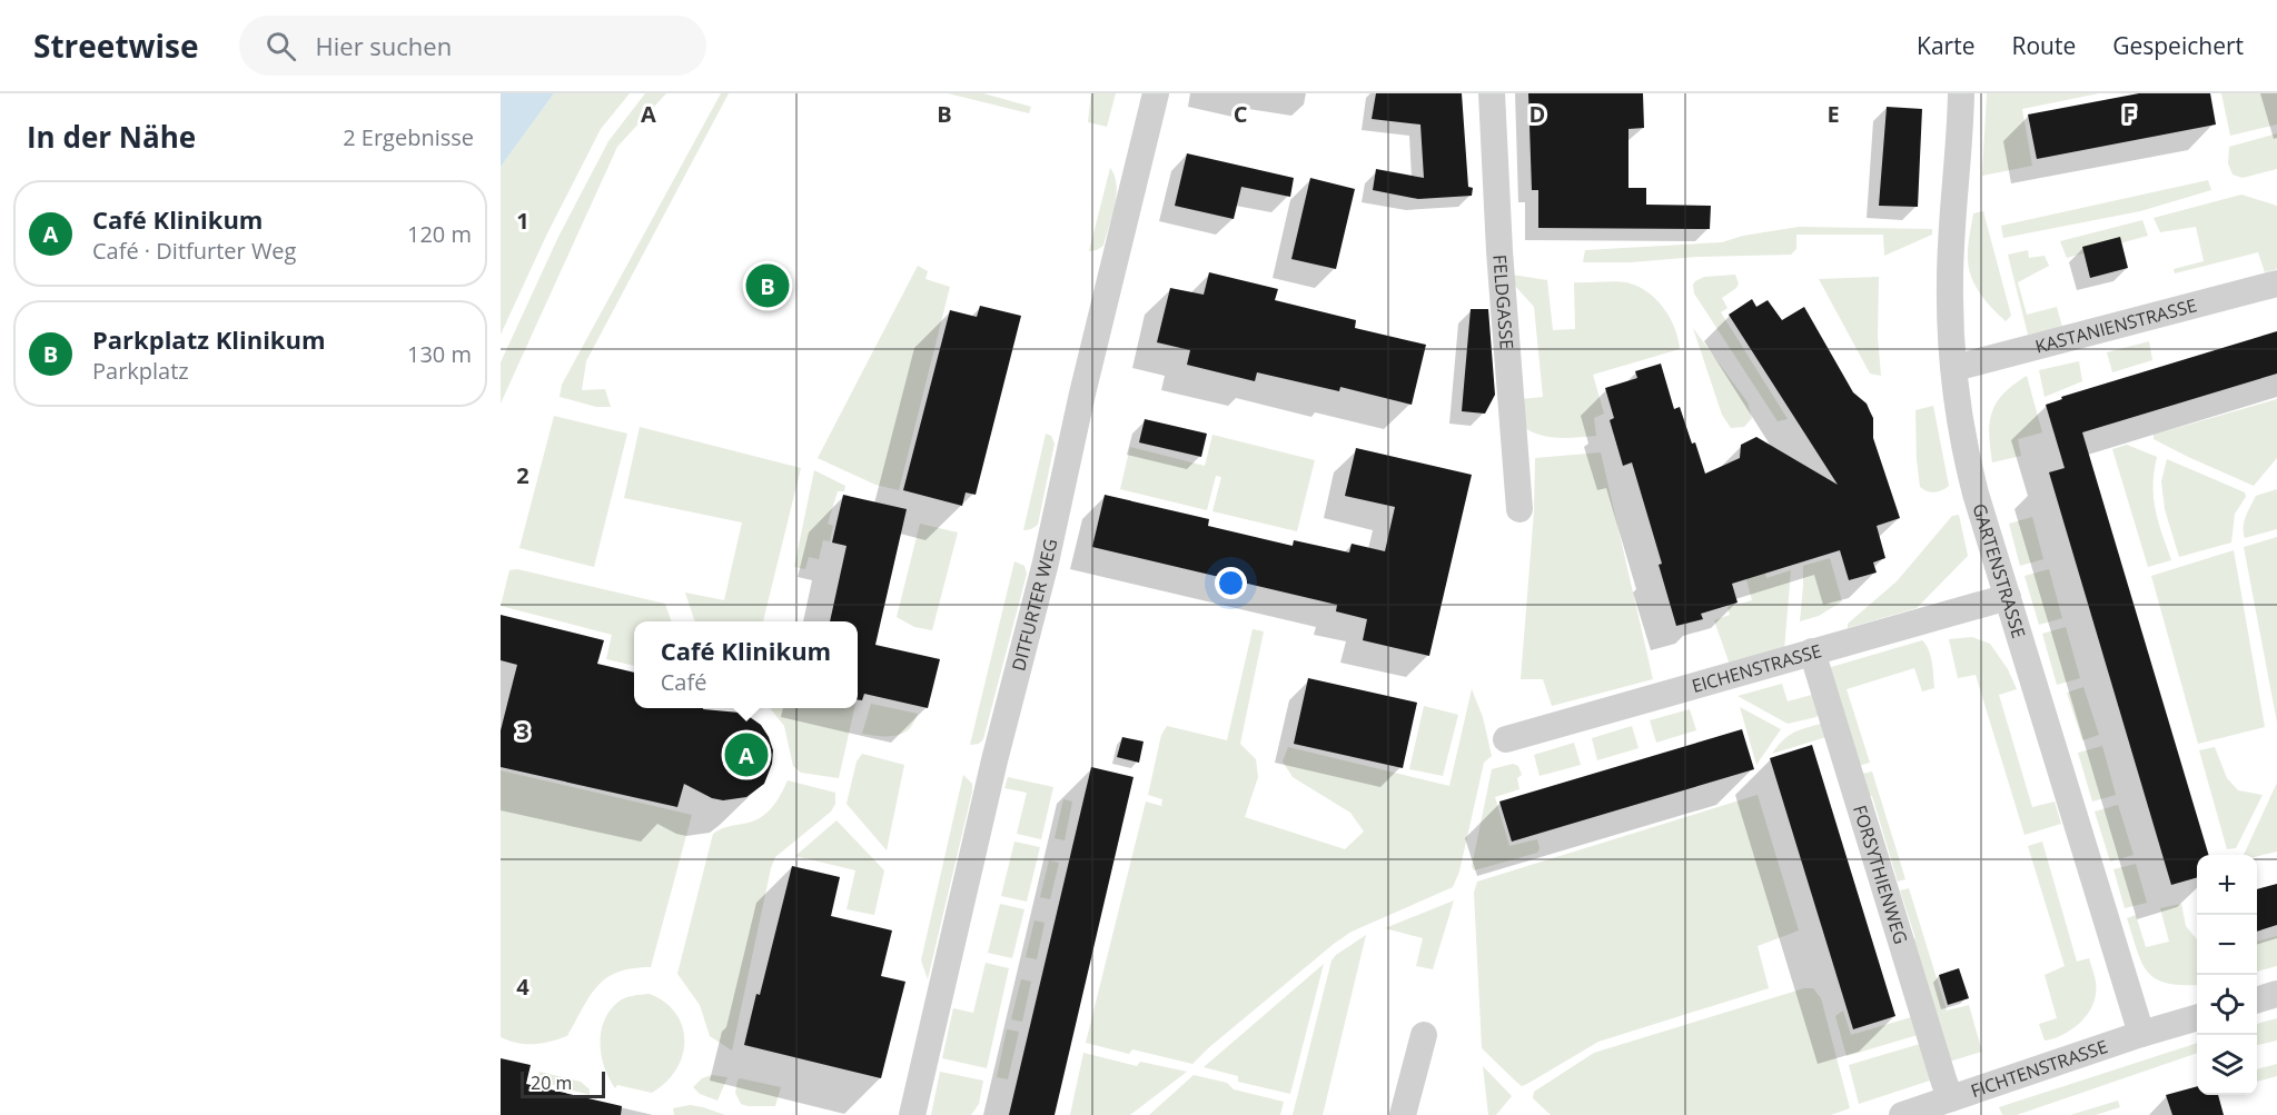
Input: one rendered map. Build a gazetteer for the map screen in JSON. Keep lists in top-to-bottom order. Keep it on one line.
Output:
{"streets":{"street":["FELDGASSE","KASTANIENSTRASSE","GARTENSTRASSE","DITFURTER WEG","EICHENSTRASSE","FORSYTHIENWEG","FICHTENSTRASSE"]},"crossings":[["KASTANIENSTRASSE","GARTENSTRASSE"],["GARTENSTRASSE","EICHENSTRASSE"],["GARTENSTRASSE","FICHTENSTRASSE"],["EICHENSTRASSE","FORSYTHIENWEG"],["FORSYTHIENWEG","FICHTENSTRASSE"]],"scale_bar":"20 m","page":{"header":"Streetwise","search":"Hier suchen","nav":["Karte","Route","Gespeichert"],"heading":["In der Nähe","2 Ergebnisse"],"list":[{"mark":"A","name":"Café Klinikum","note":"Café · Ditfurter Weg","value":"120 m"},{"mark":"B","name":"Parkplatz Klinikum","note":"Parkplatz","value":"130 m"}],"pins":["B","A"],"popup":["Café Klinikum","Café"],"map_buttons":["+","−"],"scale":"20 m"},"grid":{"columns":["A","B","C","D","E","F"],"rows":["1","2","3","4"]}}
